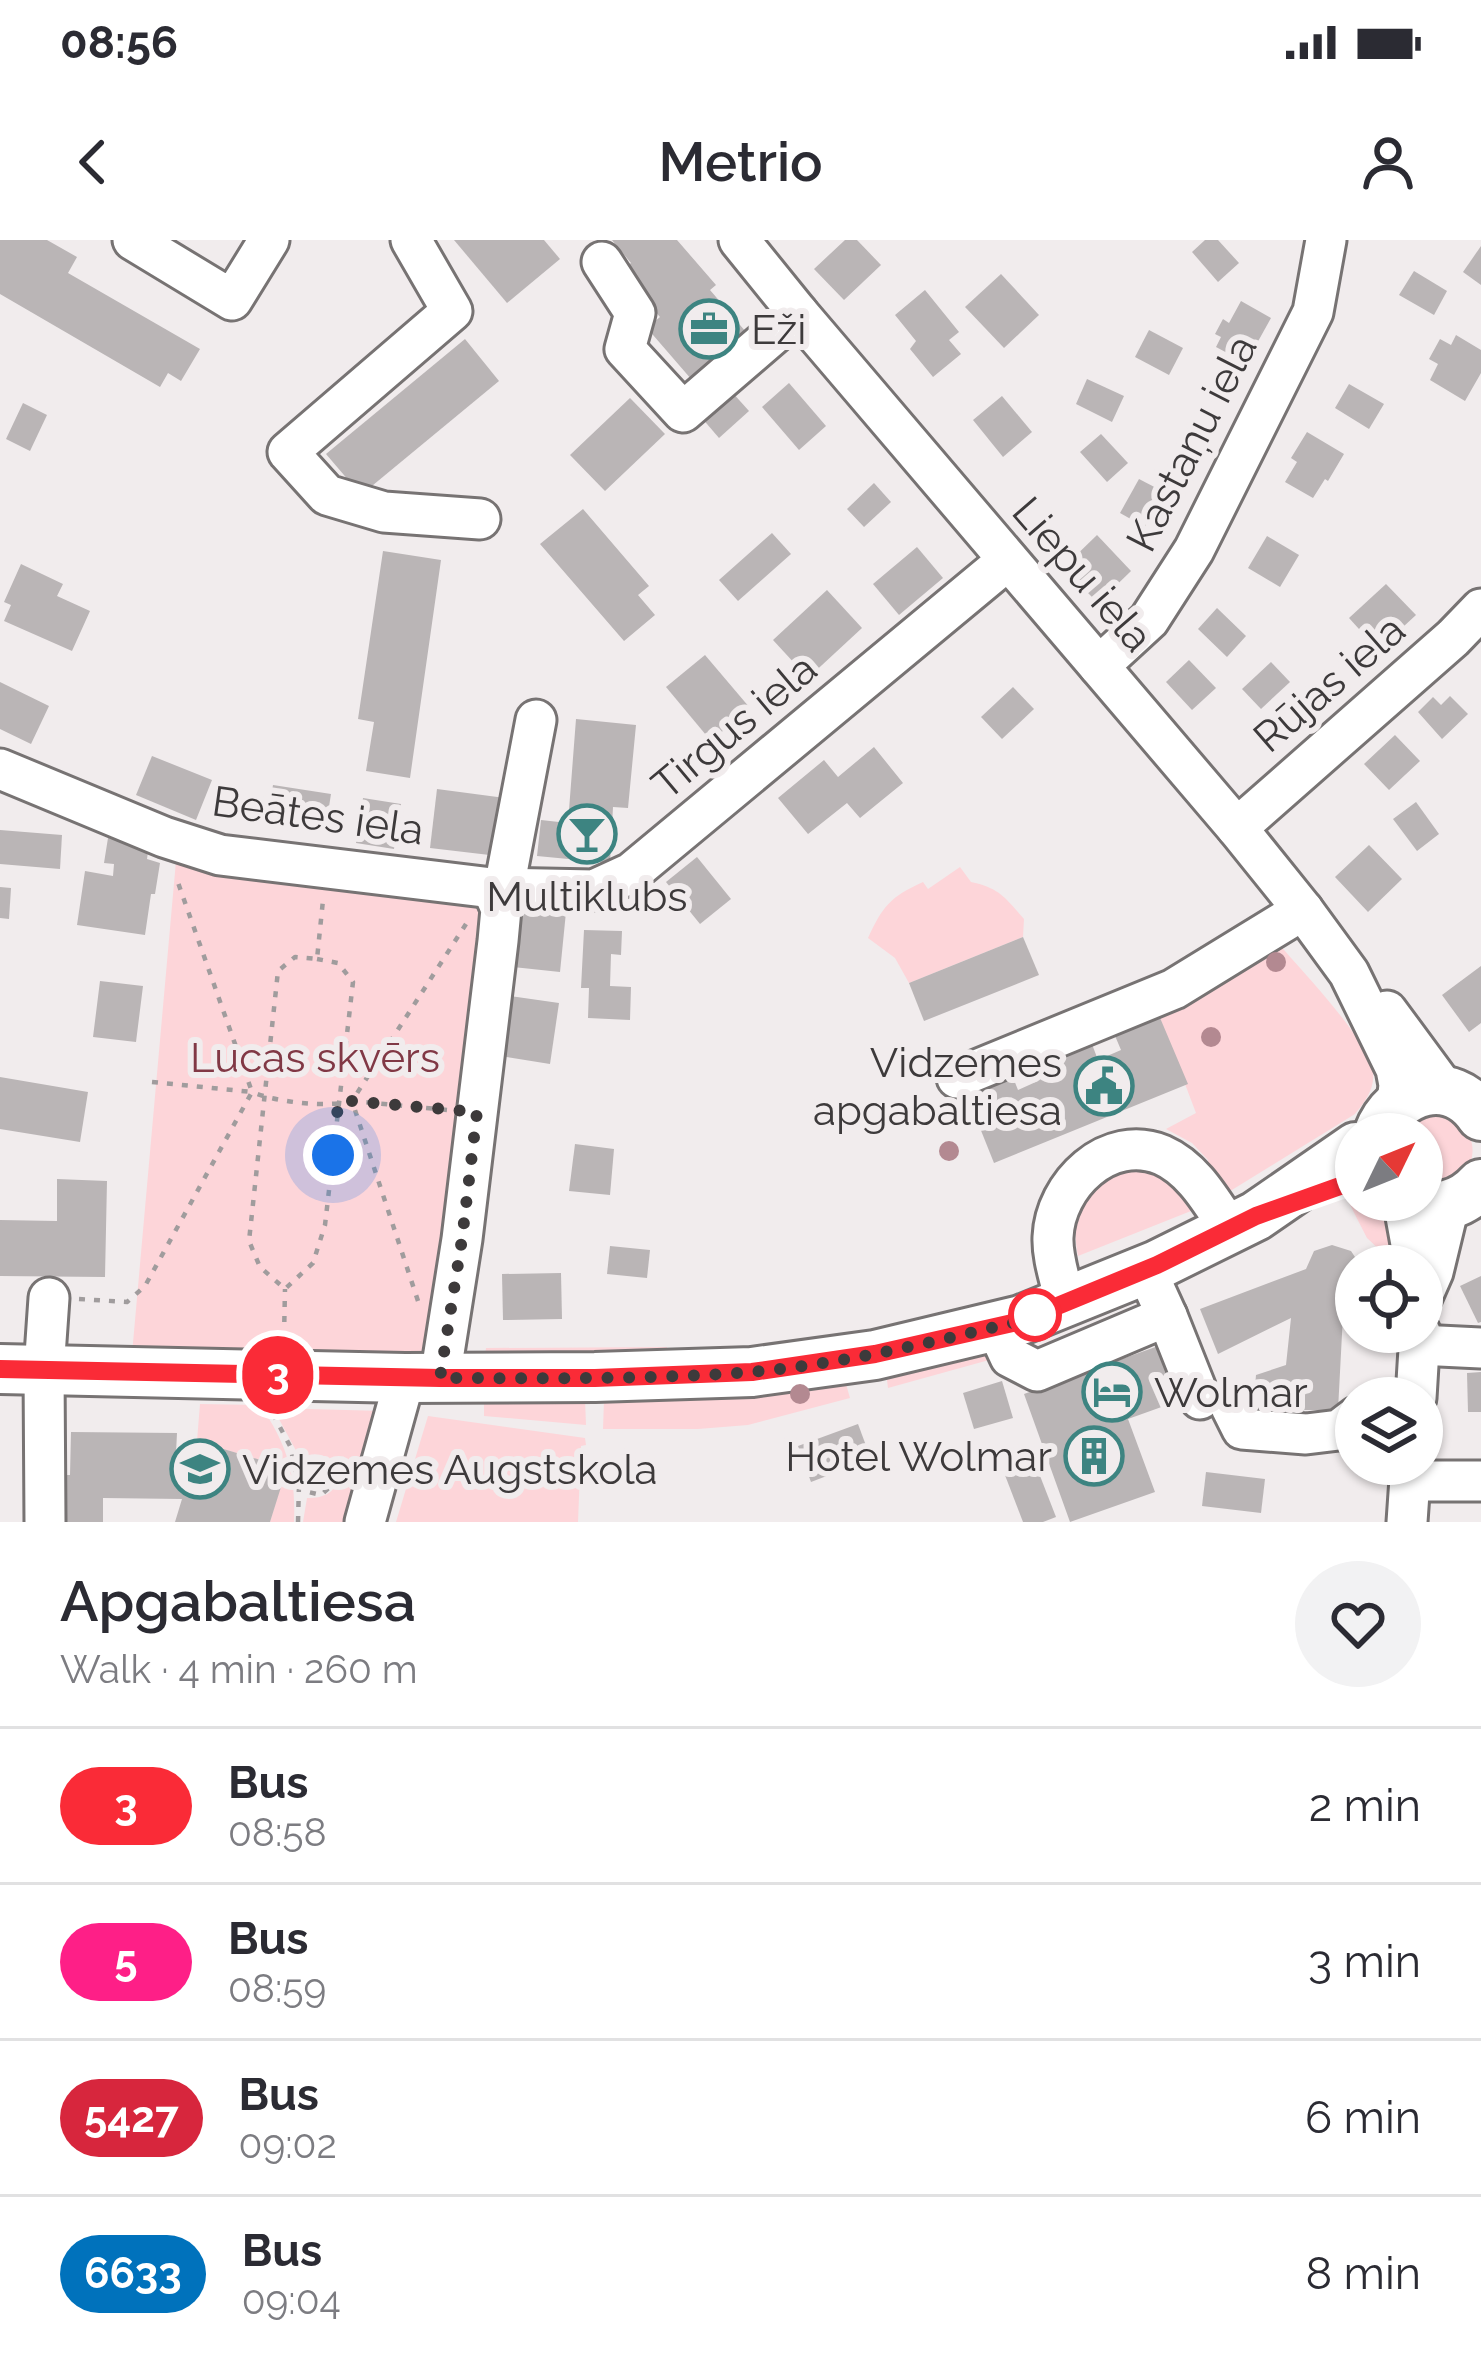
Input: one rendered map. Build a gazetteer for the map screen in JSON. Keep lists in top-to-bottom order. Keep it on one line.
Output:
{"streets":{"street":["Kastaņu iela","Liepu iela","Rūjas iela","Tirgus iela","Beātes iela"]},"crossings":[["Kastaņu iela","Liepu iela"],["Liepu iela","Rūjas iela"],["Liepu iela","Tirgus iela"],["Tirgus iela","Beātes iela"]],"parks":["Lucas skvērs"],"places":{"office":["Eži"],"bar":["Multiklubs"],"public building":["Vidzemes apgabaltiesa"],"hotel":["Wolmar"],"building":["Hotel Wolmar"],"school or university":["Vidzemes Augstskola"]},"lines":["bus line 3"],"north":"top right","page":{"status":"08:56","header":"Metrio","on_map":"3","heading":["Apgabaltiesa","Walk · 4 min · 260 m"],"list":[{"mark":"3","name":"Bus","note":"08:58","value":"2 min"},{"mark":"5","name":"Bus","note":"08:59","value":"3 min"},{"mark":"5427","name":"Bus","note":"09:02","value":"6 min"},{"mark":"6633","name":"Bus","note":"09:04","value":"8 min"}]}}
